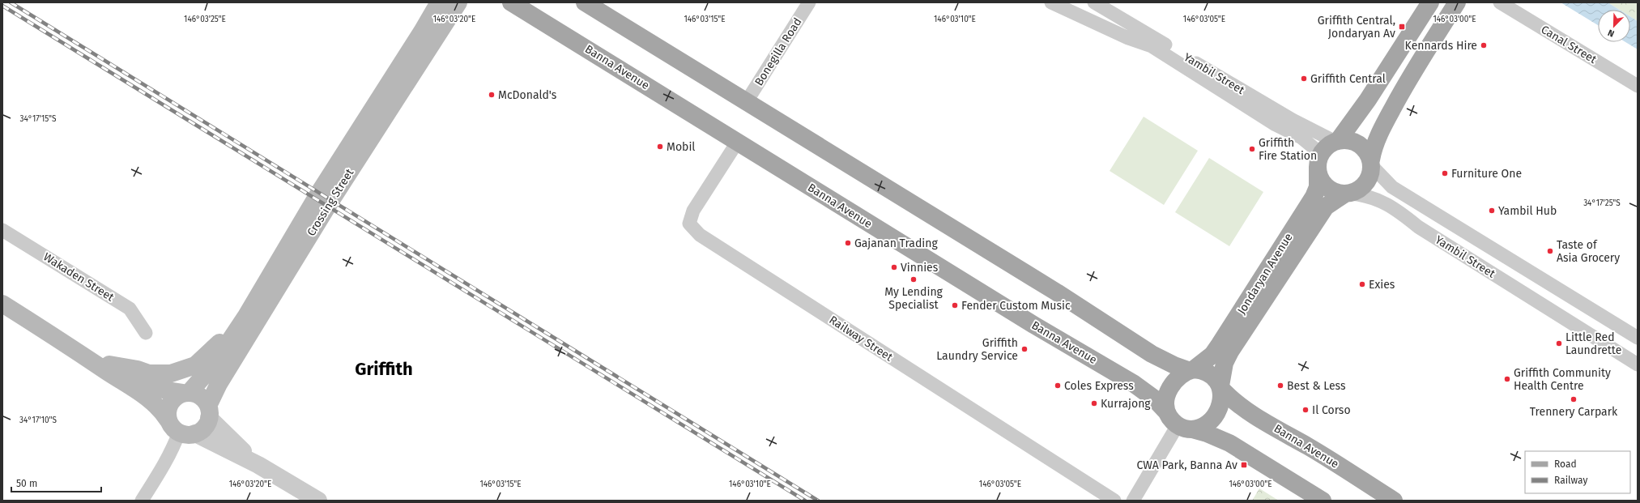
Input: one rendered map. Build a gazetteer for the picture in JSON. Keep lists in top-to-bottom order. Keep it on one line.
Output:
{"streets":{"main road":["Banna Avenue","Crossing Street","Jondaryan Avenue"],"street":["Canal Street","Bonegilla Road","Yambil Street","Wakaden Street","Railway Street"]},"crossings":[["Banna Avenue","Jondaryan Avenue"],["Banna Avenue","Railway Street"],["Yambil Street","Jondaryan Avenue"]],"districts":["Griffith"],"places":{"transit":["Griffith Central, Jondaryan Av","CWA Park, Banna Av"],"other":["Kennards Hire","Griffith Central","McDonald's","Mobil","Griffith Fire Station","Furniture One","Yambil Hub","Gajanan Trading","Taste of Asia Grocery","Vinnies","My Lending Specialist","Exies","Fender Custom Music","Little Red Laundrette","Griffith Laundry Service","Griffith Community Health Centre","Coles Express","Best & Less","Trennery Carpark","Kurrajong","Il Corso"]},"legend":["Road","Railway"],"scale_bar":"50 m","north":"bottom left","coordinates":["146°03'25\"E","146°03'15\"E","146°03'05\"E","146°03'00\"E","146°03'20\"E","146°03'10\"E","34°17'15\"S","34°17'25\"S","34°17'10\"S"]}
